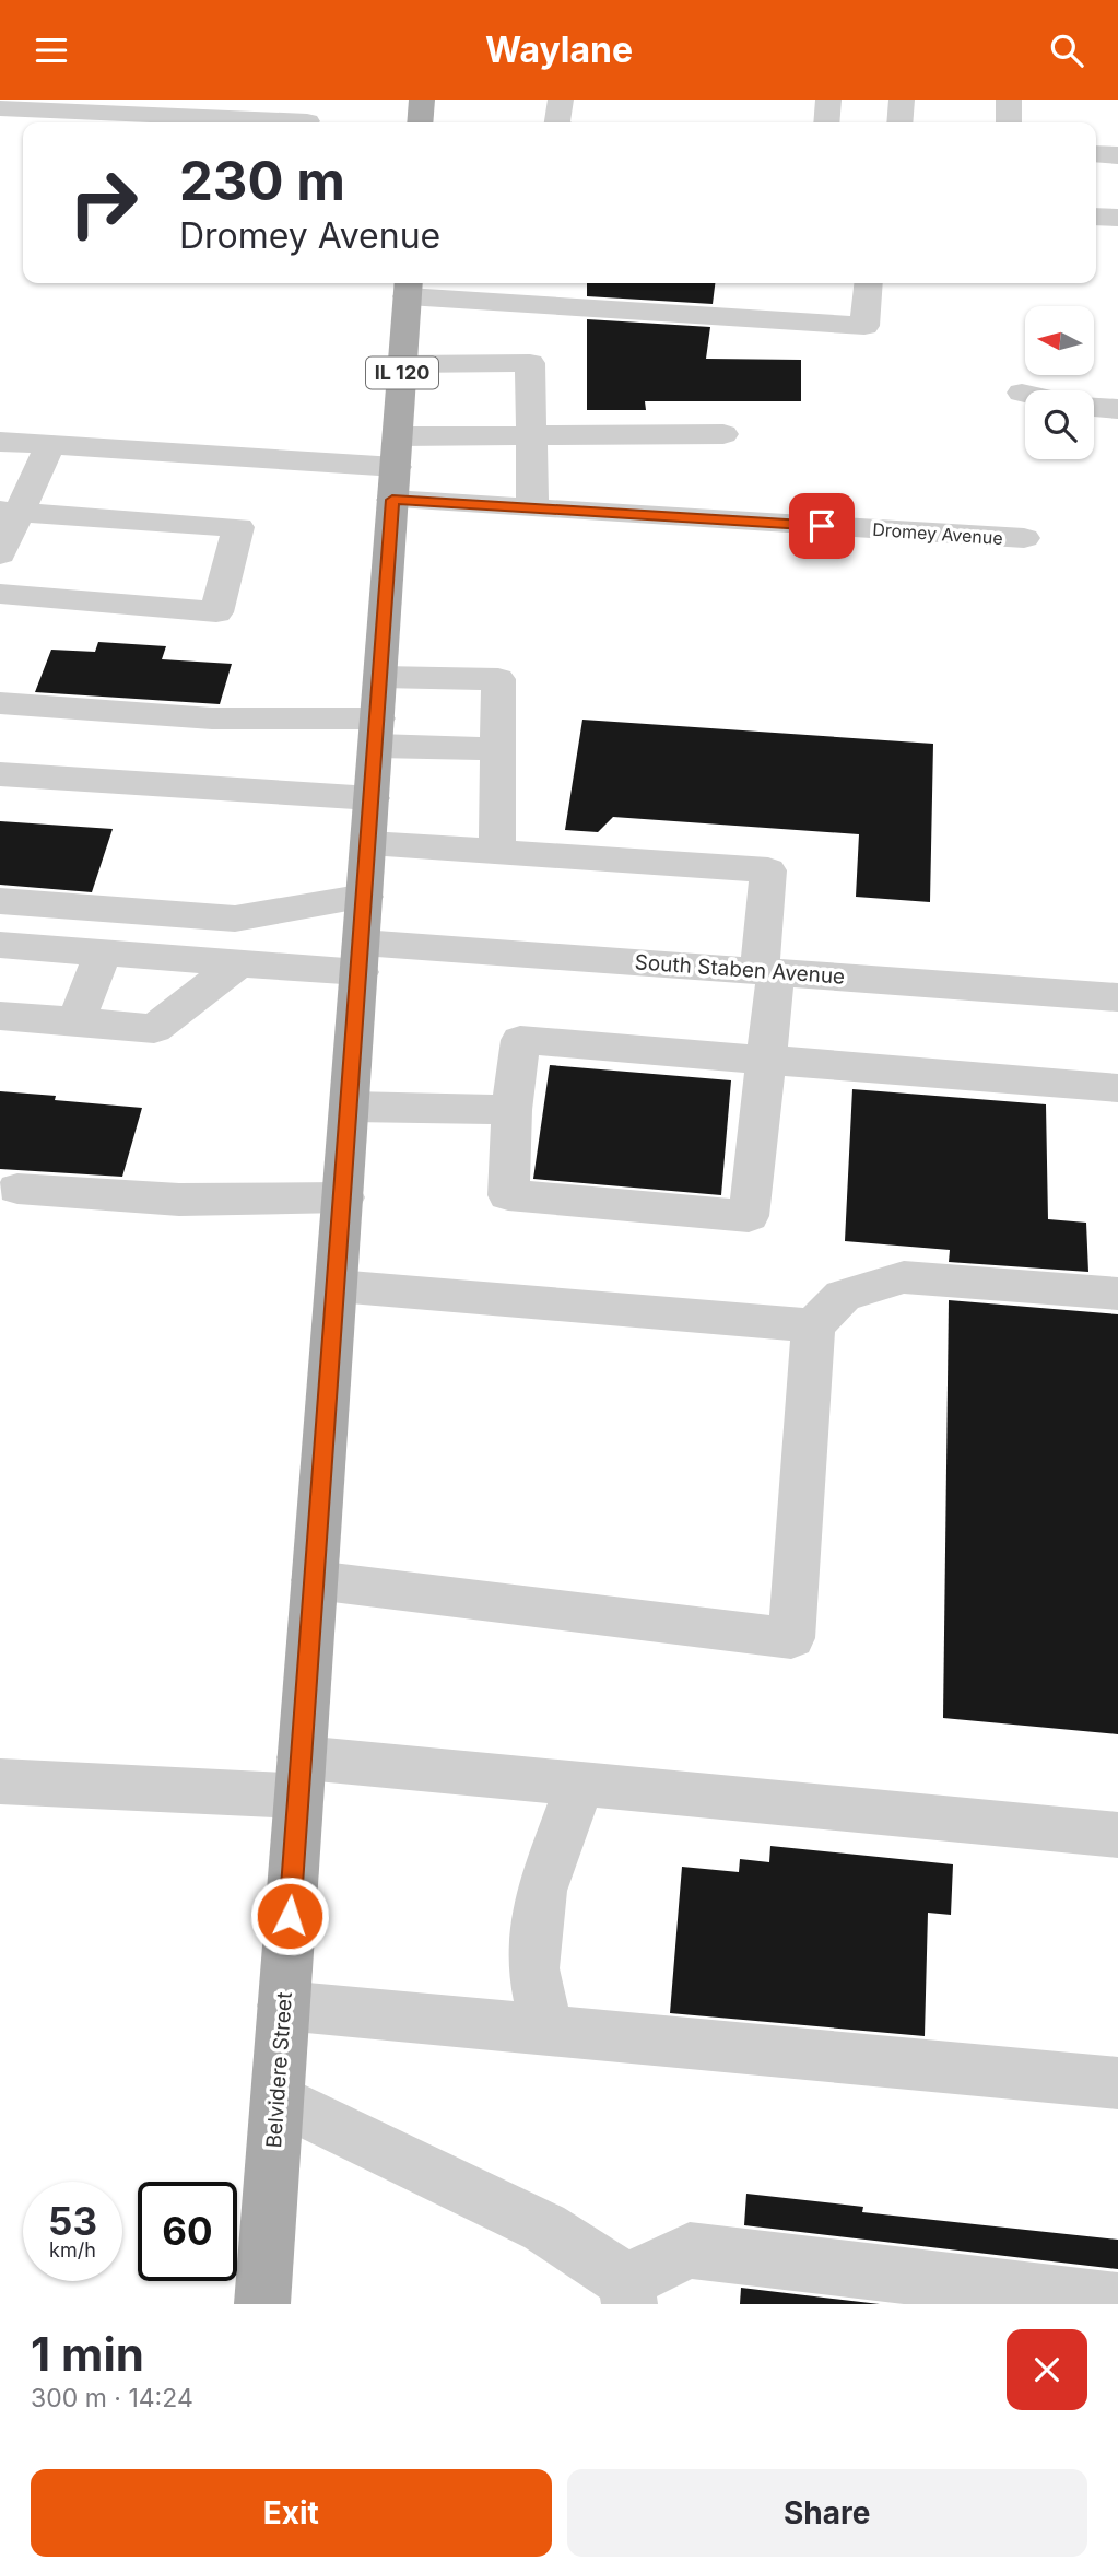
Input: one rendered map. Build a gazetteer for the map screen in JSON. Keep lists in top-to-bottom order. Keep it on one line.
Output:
{"streets":{"main road":["IL 120","Belvidere Street"],"street":["Dromey Avenue","South Staben Avenue"]},"crossings":[["Dromey Avenue","Belvidere Street"],["South Staben Avenue","Belvidere Street"]],"north":"left","page":{"header":"Waylane","turn":["230 m","Dromey Avenue"],"speed":"53 km/h","limit":"60","heading":["1 min","300 m · 14:24"],"buttons":["Exit","Share"]}}
